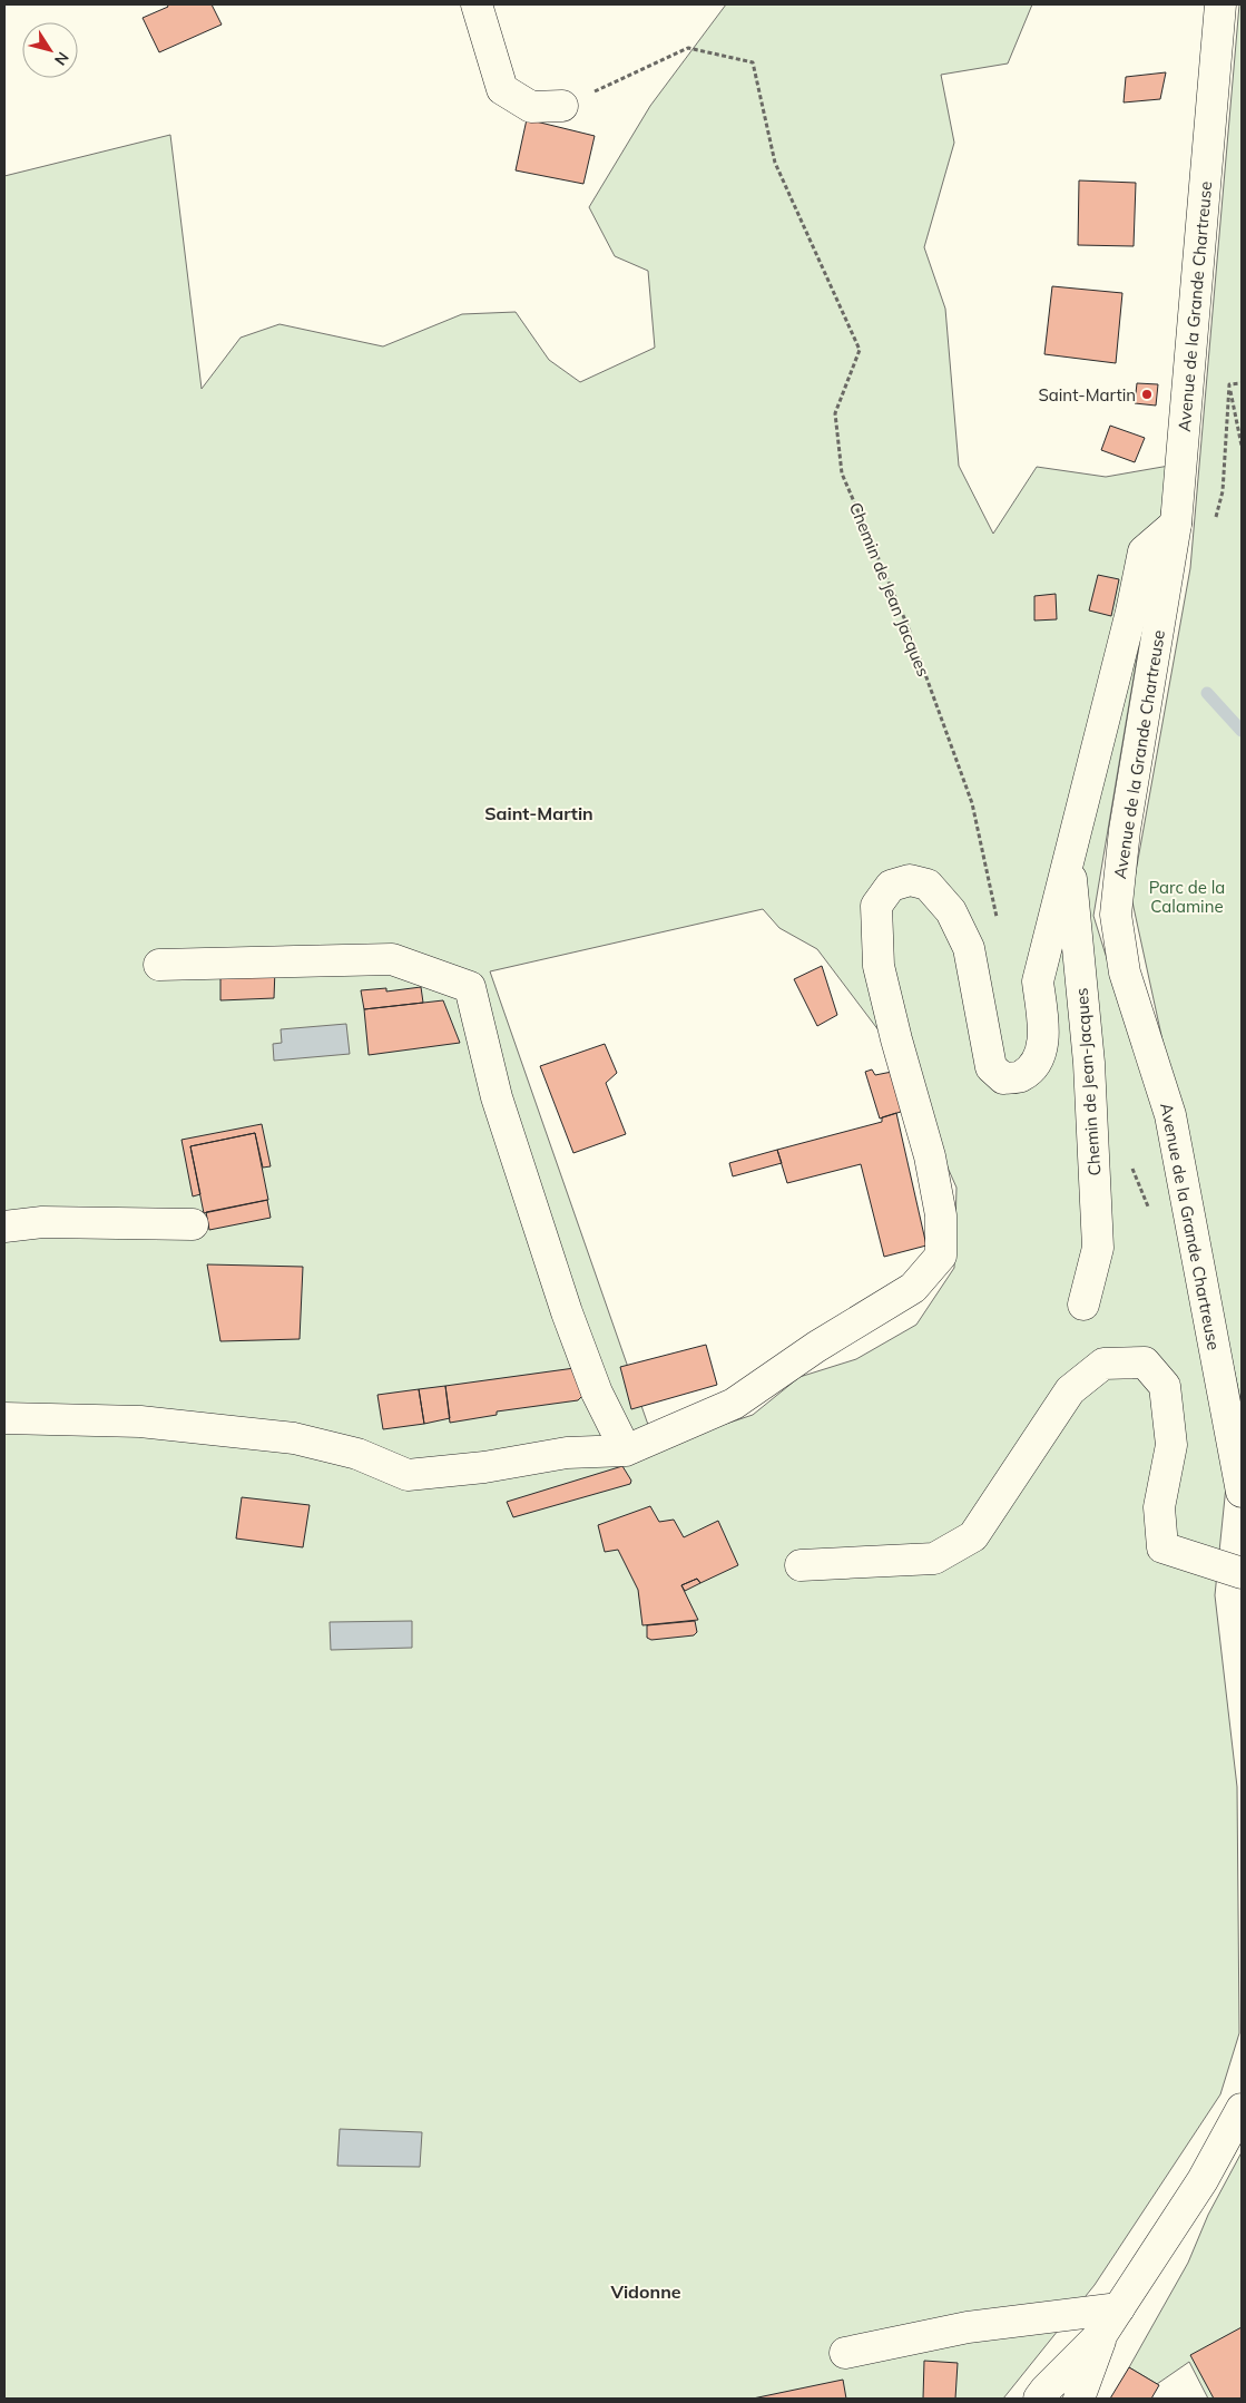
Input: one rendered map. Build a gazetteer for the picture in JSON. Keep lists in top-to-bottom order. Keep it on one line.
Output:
{"streets":{"street":["Avenue de la Grande Chartreuse","Chemin de Jean-Jacques"],"path":["Chemin de Jean Jacques"]},"districts":["Saint-Martin","Vidonne"],"parks":["Parc de la Calamine"],"places":["Saint-Martin"],"north":"bottom right"}
